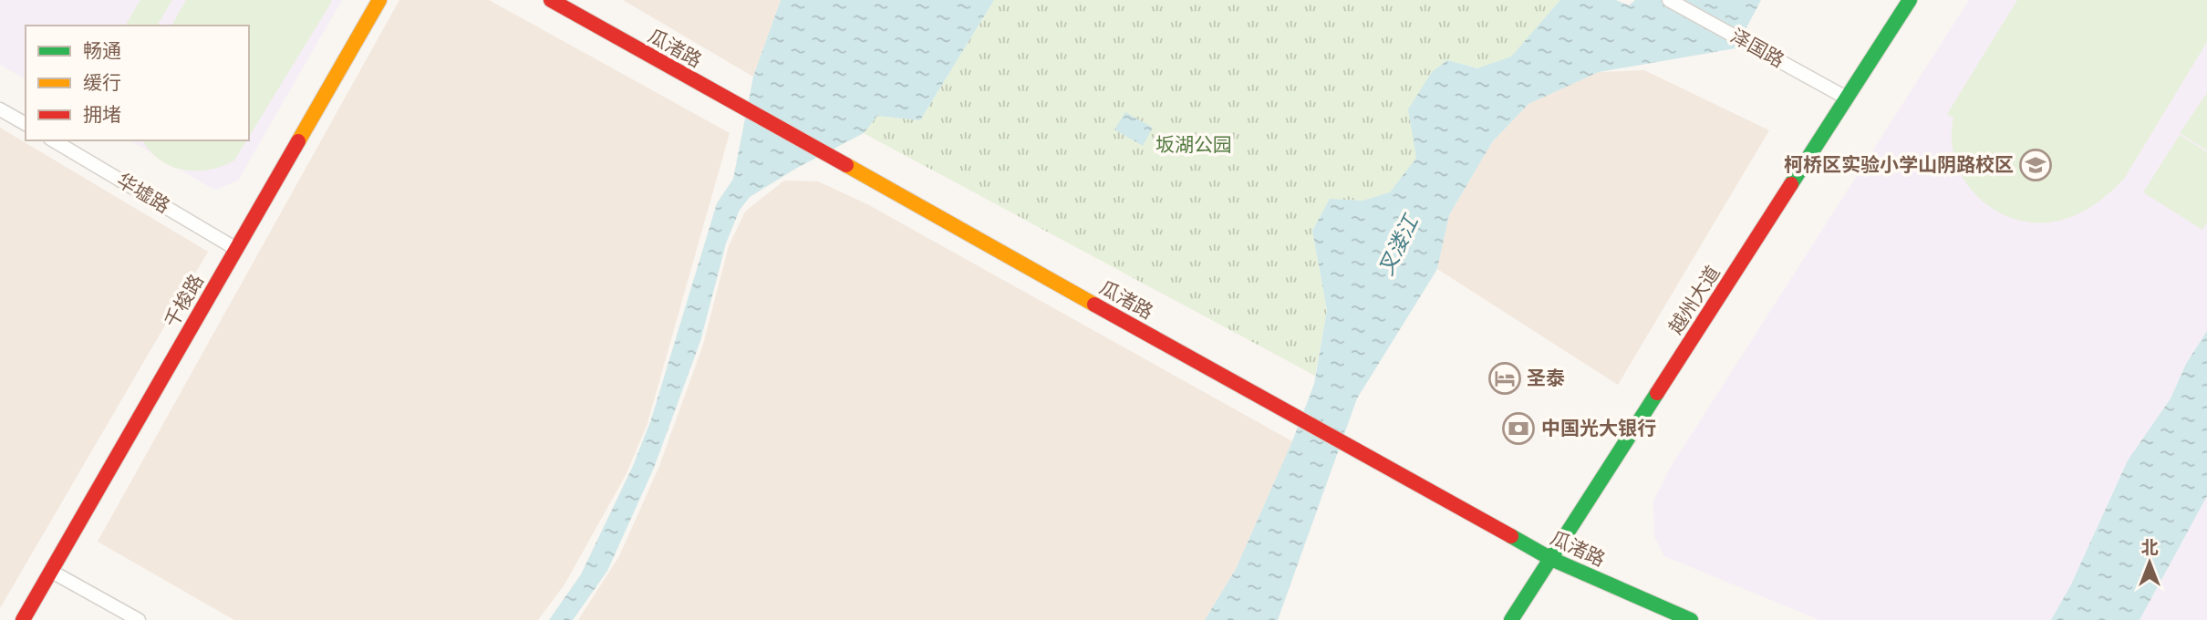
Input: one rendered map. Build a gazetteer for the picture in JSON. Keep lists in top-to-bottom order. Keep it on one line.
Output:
{"streets":{"street":["瓜渚路","泽国路","华墟路","越州大道","千梭路"]},"crossings":[["瓜渚路","越州大道"],["泽国路","越州大道"],["华墟路","千梭路"]],"water":["叉溇江"],"parks":["坂湖公园"],"places":{"school or university":["柯桥区实验小学山阴路校区"],"hotel":["圣泰"],"bank":["中国光大银行"]},"legend":["畅通","缓行","拥堵"],"north":"top"}
